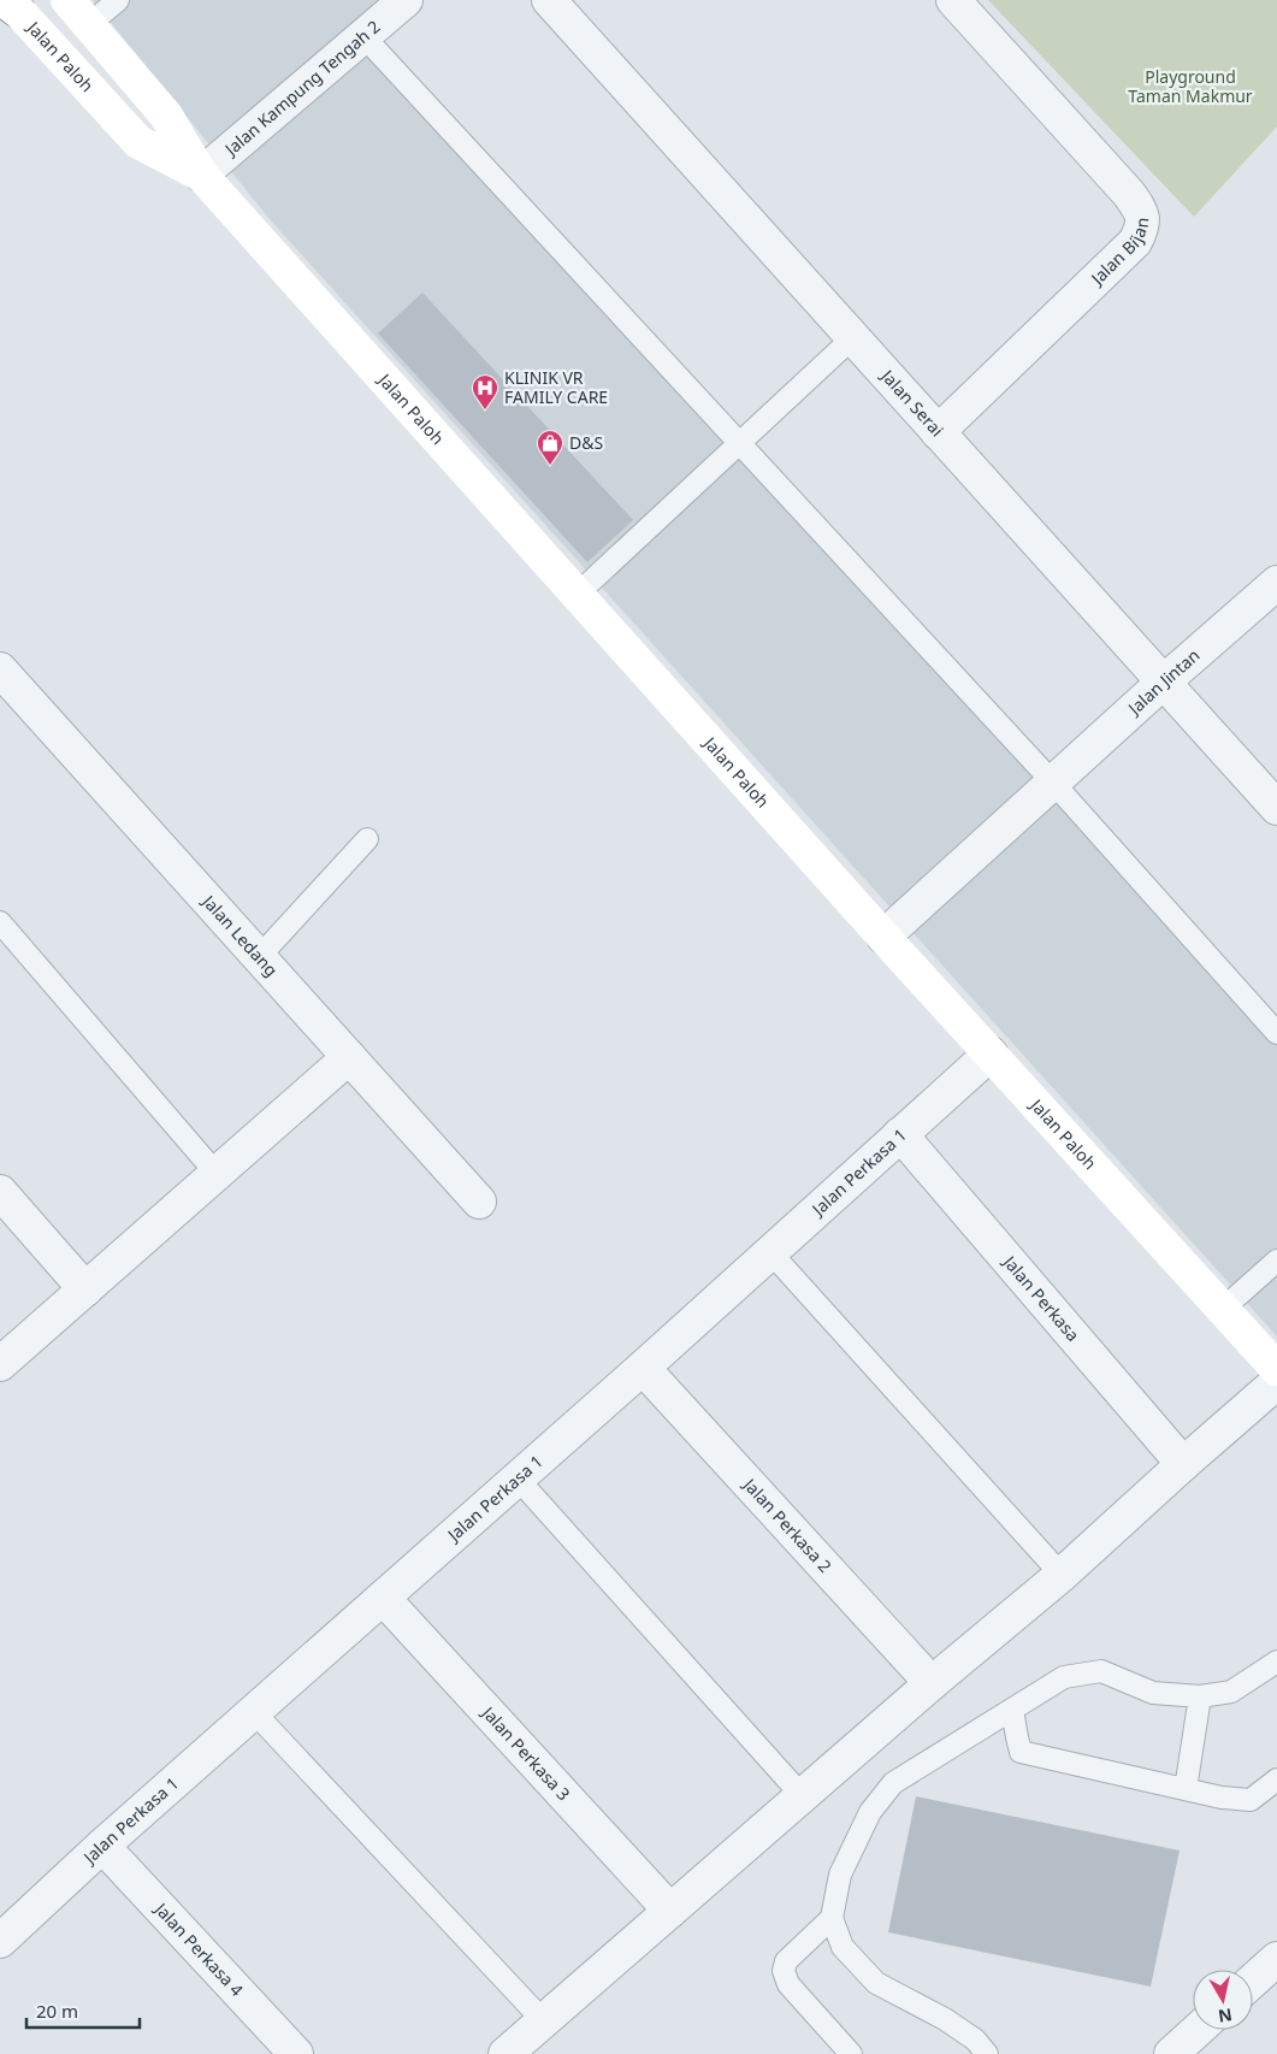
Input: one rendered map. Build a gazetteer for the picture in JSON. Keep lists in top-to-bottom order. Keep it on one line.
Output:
{"streets":{"main road":["Jalan Paloh"],"street":["Jalan Kampung Tengah 2","Jalan Bijan","Jalan Serai","Jalan Jintan","Jalan Ledang","Jalan Perkasa 1","Jalan Perkasa","Jalan Perkasa 2","Jalan Perkasa 3","Jalan Perkasa 4"]},"crossings":[["Jalan Paloh","Jalan Kampung Tengah 2"],["Jalan Paloh","Jalan Jintan"],["Jalan Paloh","Jalan Perkasa 1"],["Jalan Bijan","Jalan Serai"],["Jalan Serai","Jalan Jintan"],["Jalan Perkasa 1","Jalan Perkasa"],["Jalan Perkasa 1","Jalan Perkasa 2"],["Jalan Perkasa 1","Jalan Perkasa 3"],["Jalan Perkasa 1","Jalan Perkasa 4"]],"parks":["Playground Taman Makmur"],"places":{"hospital":["KLINIK VR FAMILY CARE"],"shop":["D&S"]},"scale_bar":"20 m","north":"bottom"}
